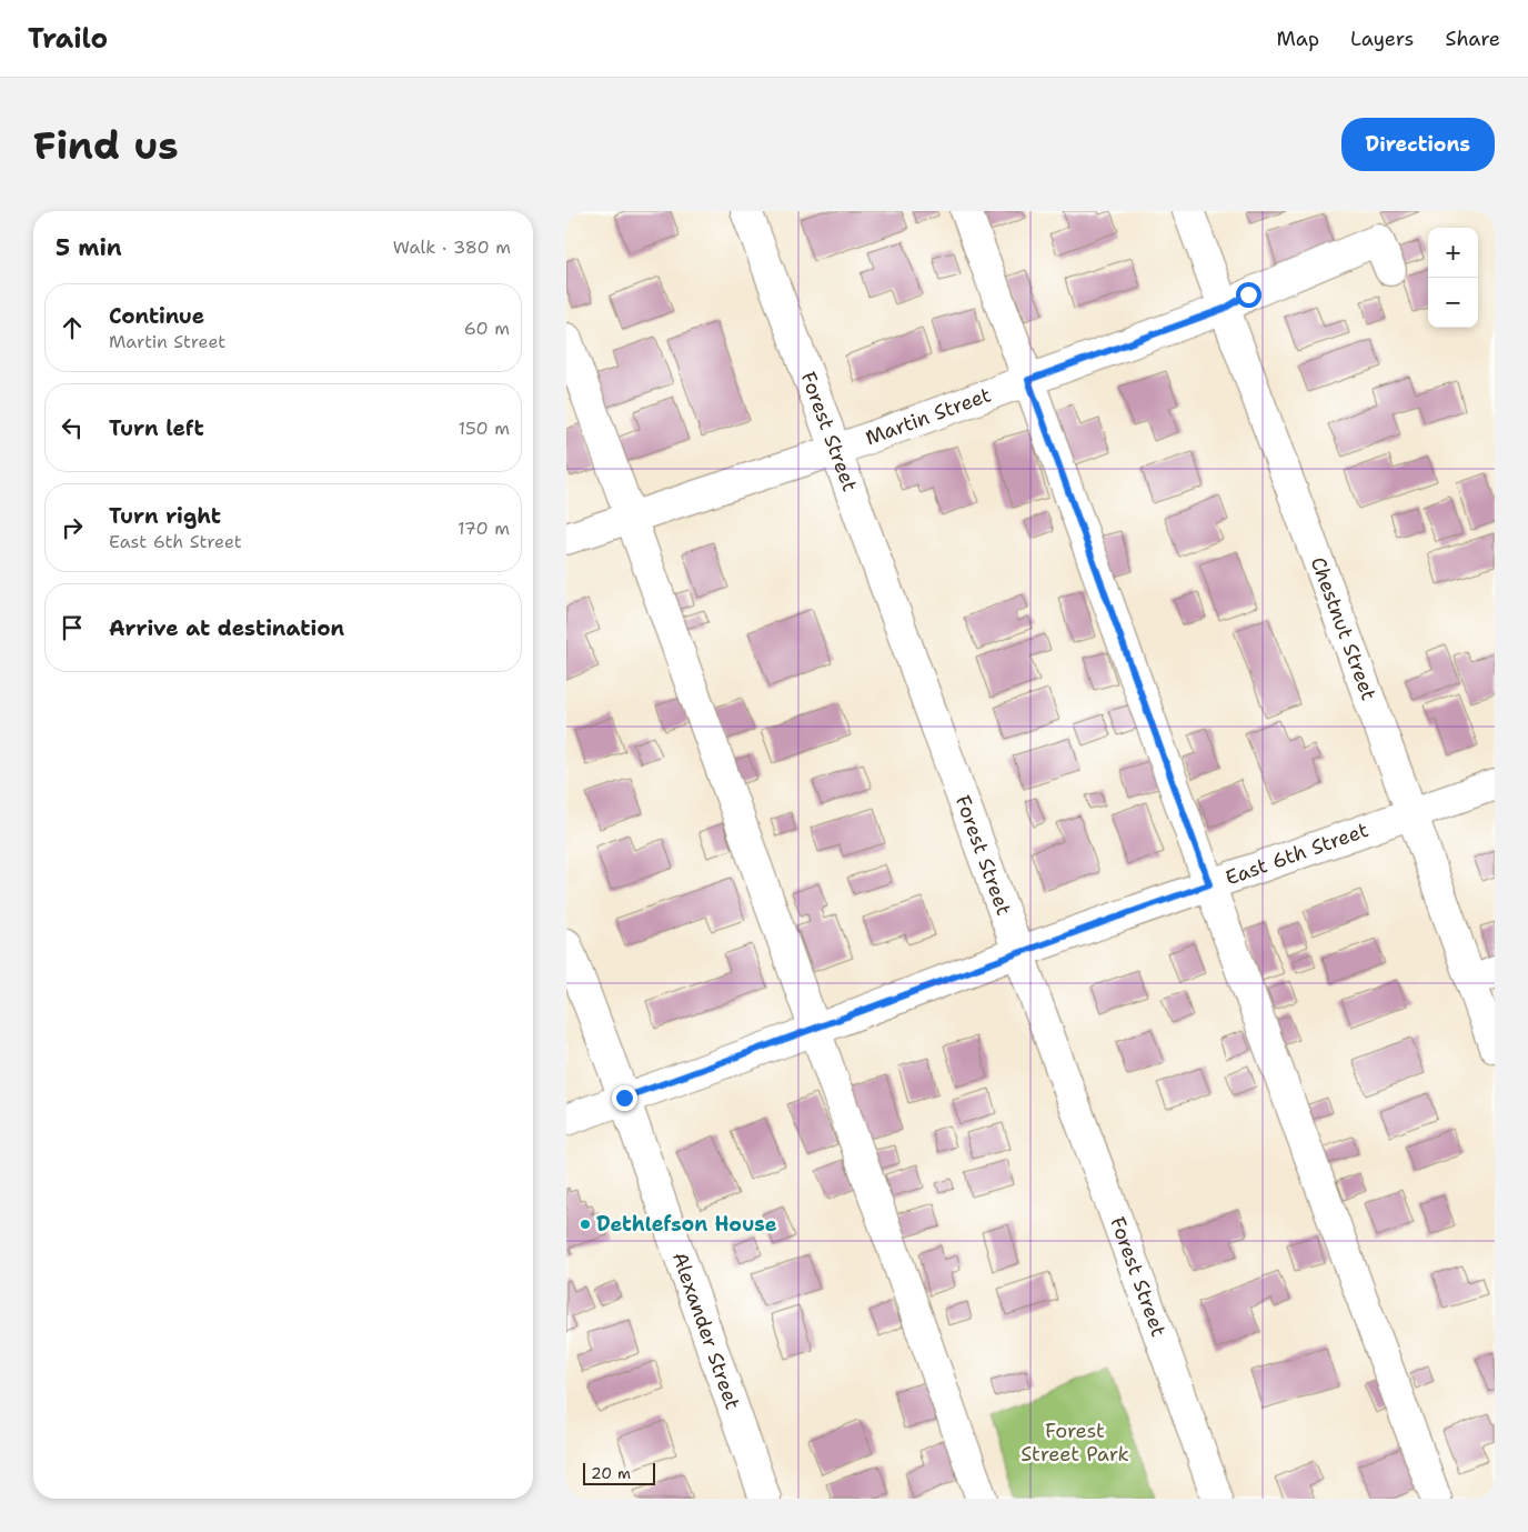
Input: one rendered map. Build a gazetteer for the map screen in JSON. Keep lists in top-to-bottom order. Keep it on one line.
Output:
{"streets":{"street":["Martin Street","Forest Street","Chestnut Street","East 6th Street","Alexander Street"]},"crossings":[["Martin Street","Forest Street"],["Martin Street","Chestnut Street"],["Forest Street","East 6th Street"],["Chestnut Street","East 6th Street"],["East 6th Street","Alexander Street"]],"parks":["Forest Street Park"],"places":["Dethlefson House"],"scale_bar":"20 m","page":{"header":"Trailo","nav":["Map","Layers","Share"],"buttons":"Directions","title":"Find us","heading":["5 min","Walk · 380 m"],"map_buttons":["+","−"],"list":[["Continue","Martin Street","60 m"],["Turn left","150 m"],["Turn right","East 6th Street","170 m"],"Arrive at destination"],"scale":"20 m"}}
